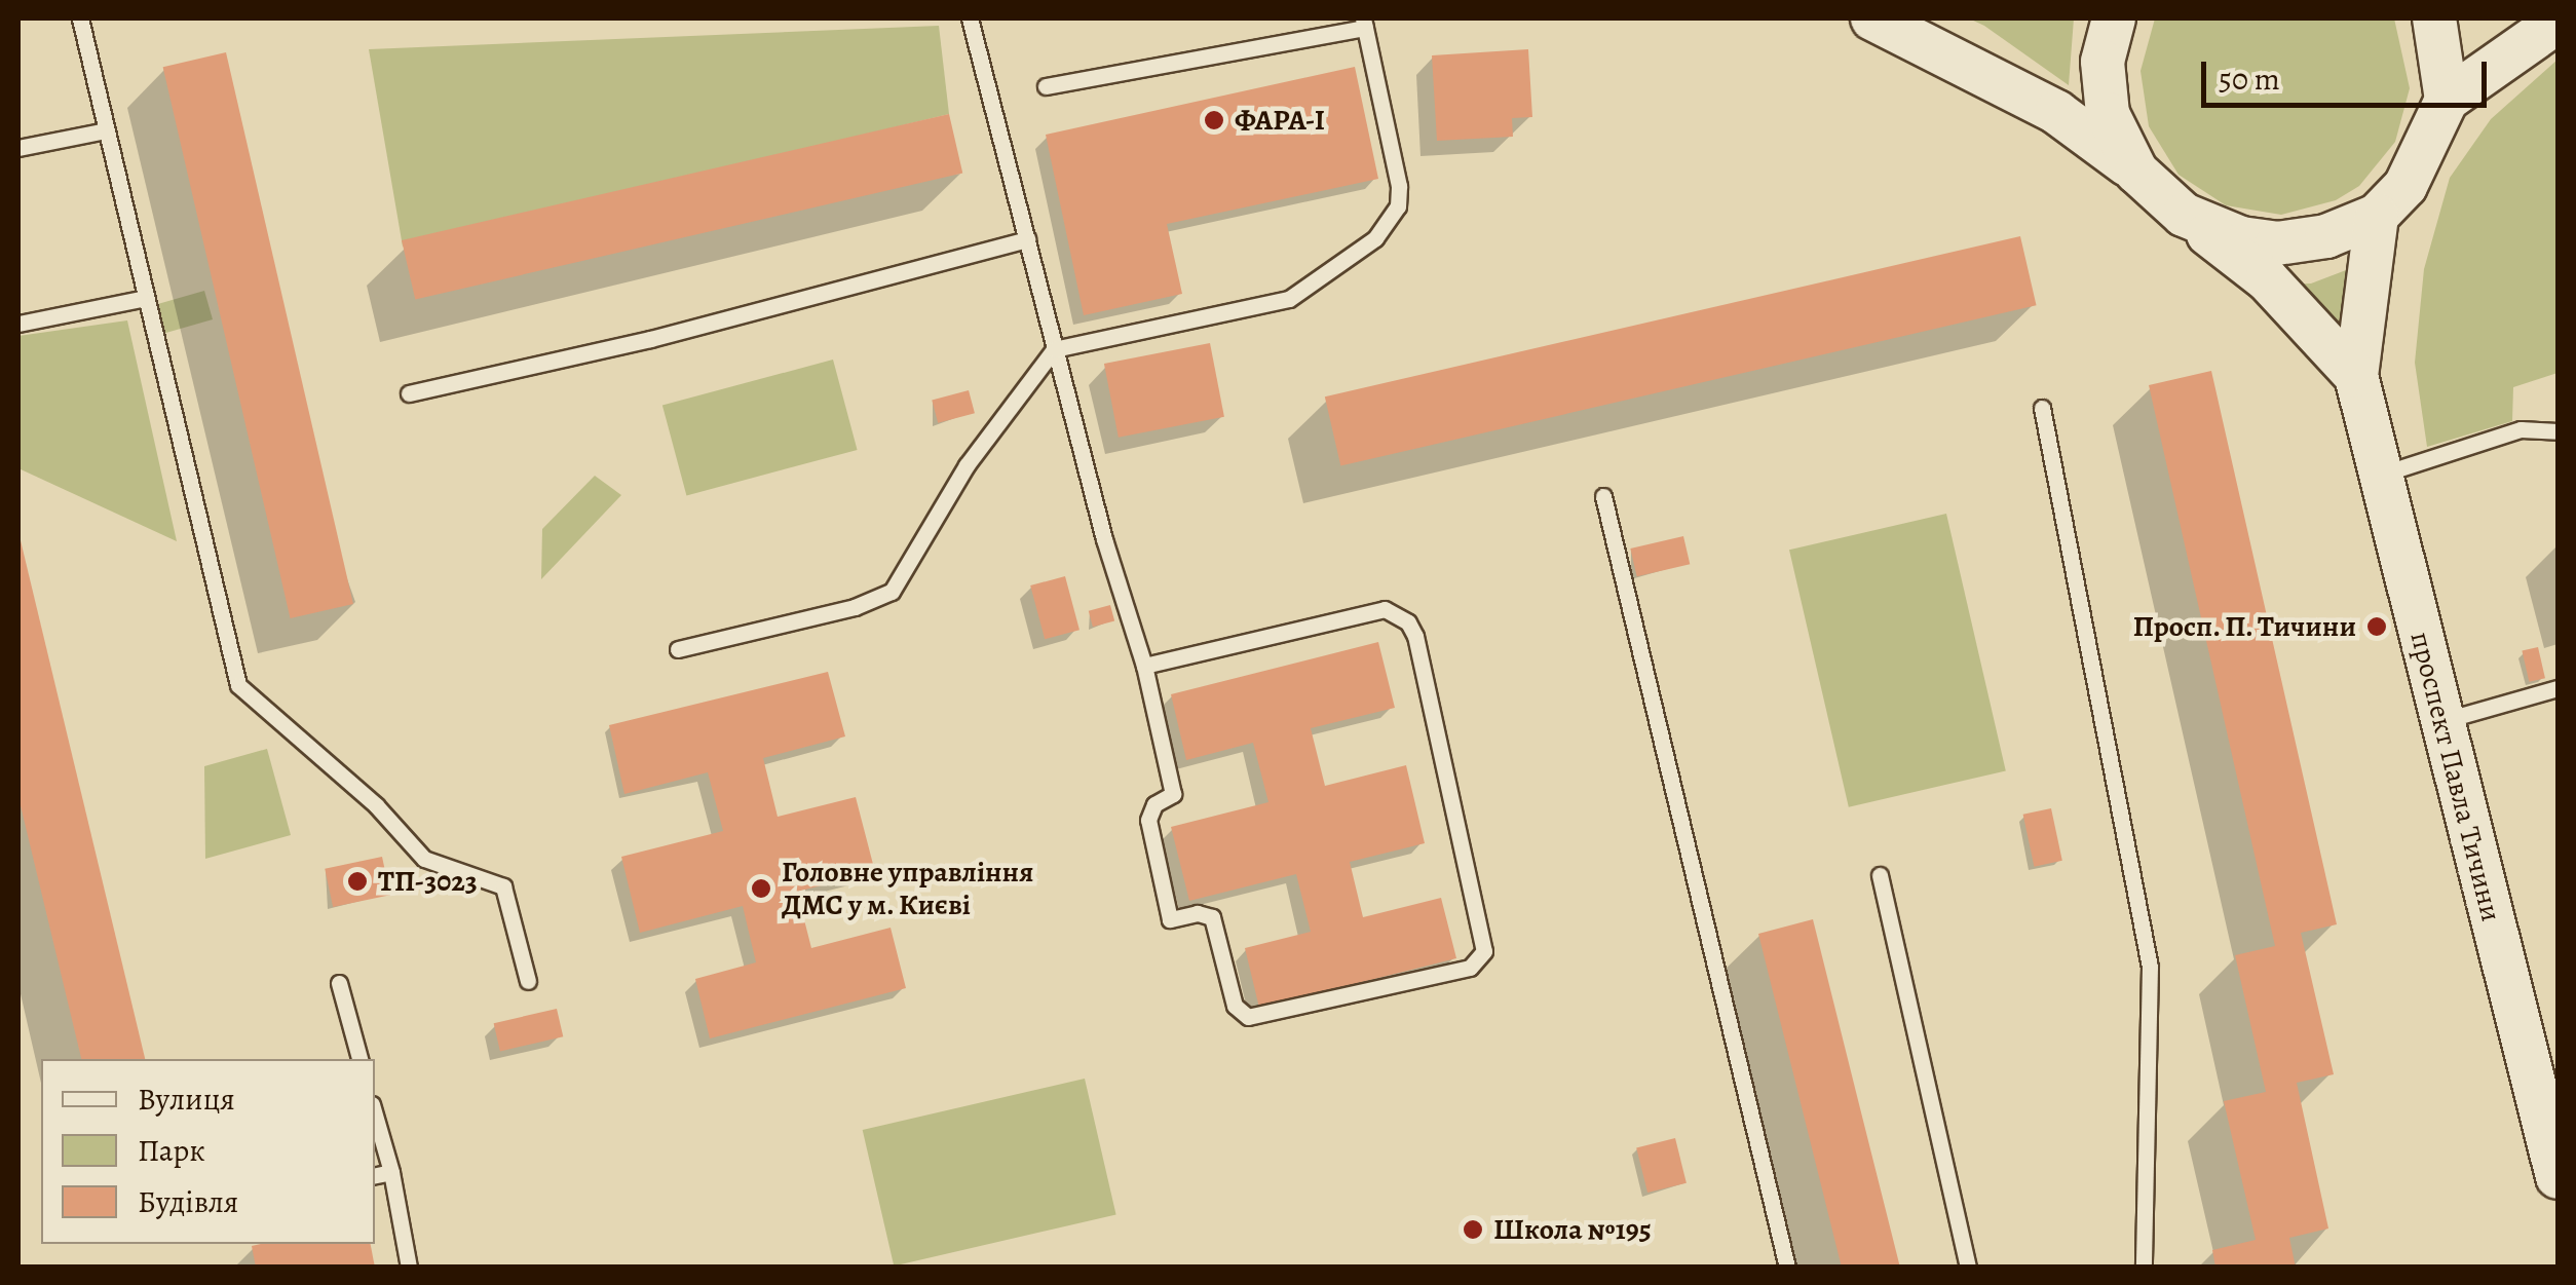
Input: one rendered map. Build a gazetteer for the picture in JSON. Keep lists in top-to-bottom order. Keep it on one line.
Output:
{"streets":{"street":["проспект Павла Тичини"]},"places":["ФАРА-І","Просп. П. Тичини","ТП-3023","Головне управління ДМС у м. Києві","Школа №195"],"legend":["Вулиця","Парк","Будівля"],"scale_bar":"50 m"}
